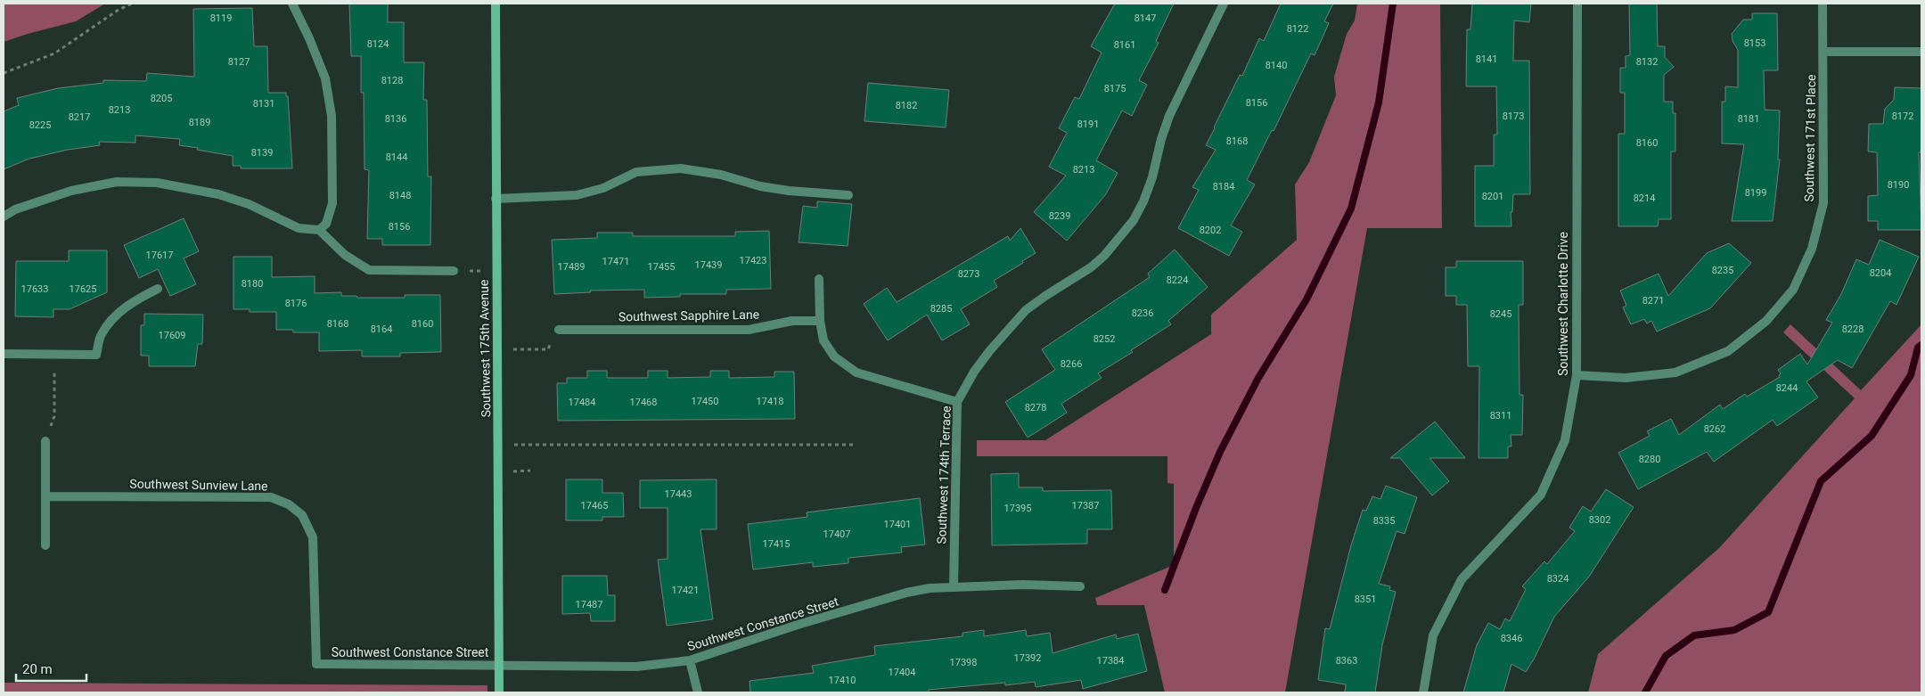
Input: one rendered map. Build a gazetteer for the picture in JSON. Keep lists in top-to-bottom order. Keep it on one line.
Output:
{"streets":{"main road":["Southwest 175th Avenue"],"street":["Southwest 171st Place","Southwest Charlotte Drive","Southwest Sapphire Lane","Southwest 174th Terrace","Southwest Sunview Lane","Southwest Constance Street"]},"crossings":[["Southwest 171st Place","Southwest Charlotte Drive"],["Southwest 175th Avenue","Southwest Constance Street"],["Southwest 174th Terrace","Southwest Constance Street"],["Southwest Sunview Lane","Southwest Constance Street"]],"house_numbers":["8119","8147","8122","8153","8124","8161","8141","8127","8132","8140","8128","8175","8205","8156","8131","8182","8213","8173","8172","8217","8136","8181","8189","8191","8225","8168","8160","8139","8144","8213","8190","8184","8199","8148","8201","8214","8239","8156","8202","17617","17423","17471","17439","17489","17455","8235","8204","8273","8224","8180","17633","17625","8271","8176","8285","8236","8245","8168","8160","8164","8228","17609","8252","8266","8244","17450","17418","17484","17468","8278","8311","8262","8280","17443","17465","17387","17395","8302","8335","17401","17407","17415","8324","17421","8351","17487","8346","17392","17384","8363","17398","17404","17410"],"scale_bar":"20 m"}
